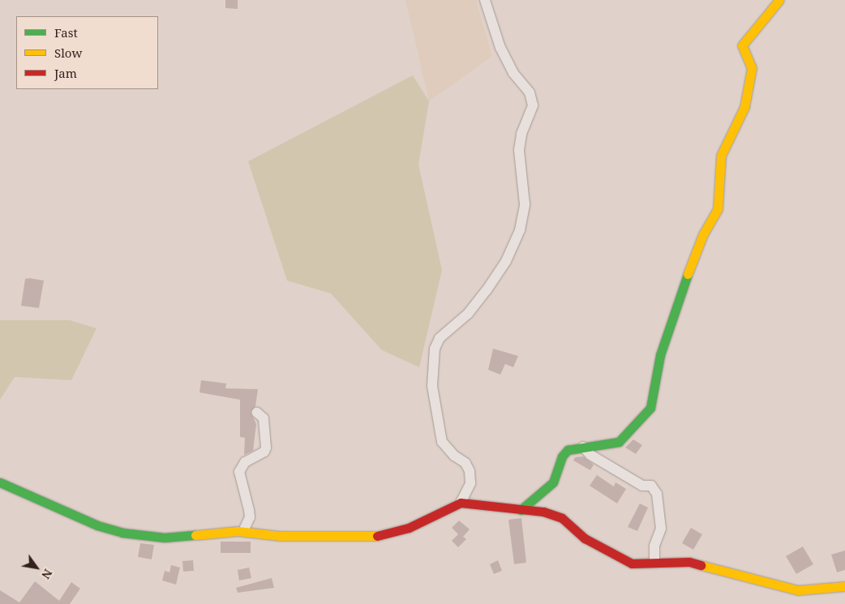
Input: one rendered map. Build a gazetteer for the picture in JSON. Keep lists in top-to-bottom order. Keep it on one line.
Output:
{"legend":["Fast","Slow","Jam"],"north":"bottom right"}
